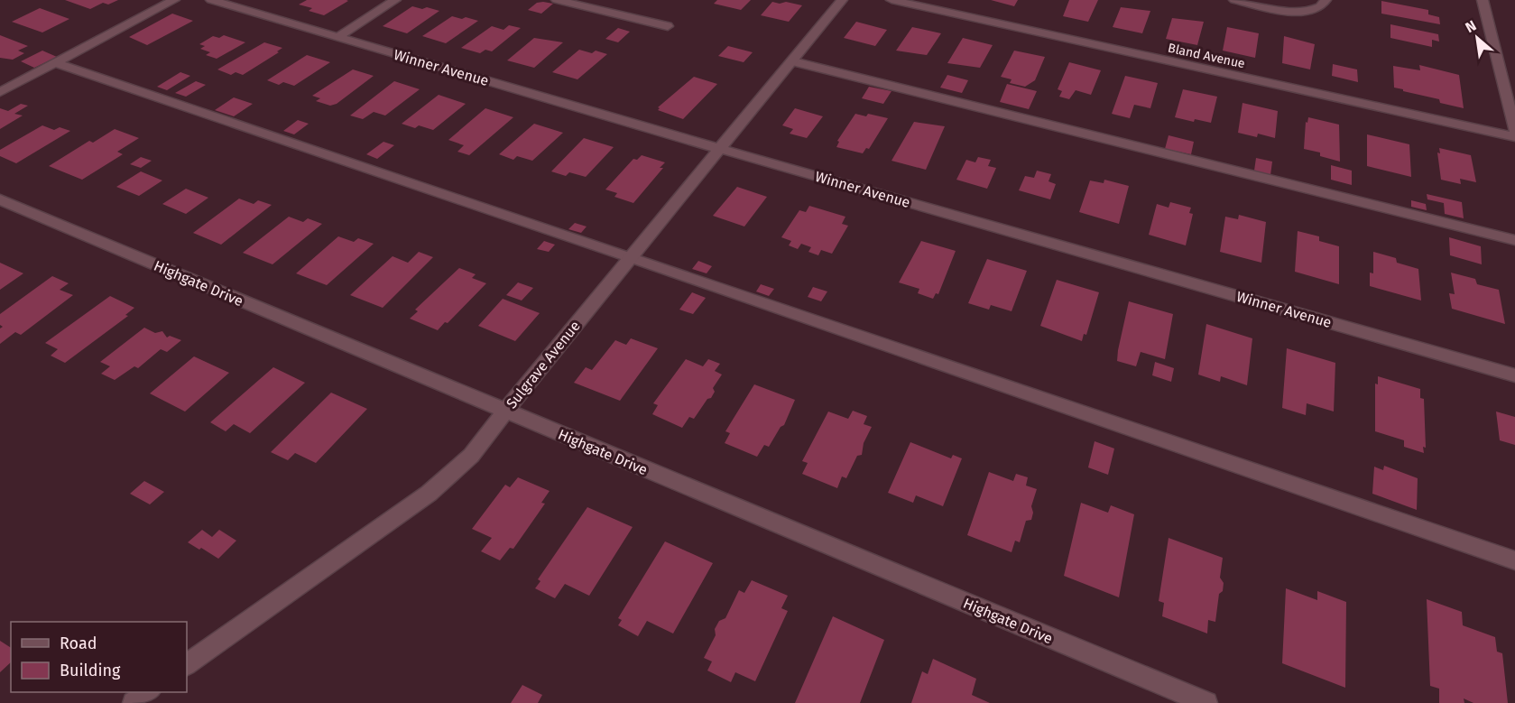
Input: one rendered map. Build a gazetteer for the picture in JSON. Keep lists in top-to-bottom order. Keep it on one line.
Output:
{"streets":{"street":["Bland Avenue","Winner Avenue","Highgate Drive","Sulgrave Avenue"]},"crossings":[["Winner Avenue","Sulgrave Avenue"],["Highgate Drive","Sulgrave Avenue"]],"legend":["Road","Building"],"north":"top left"}
